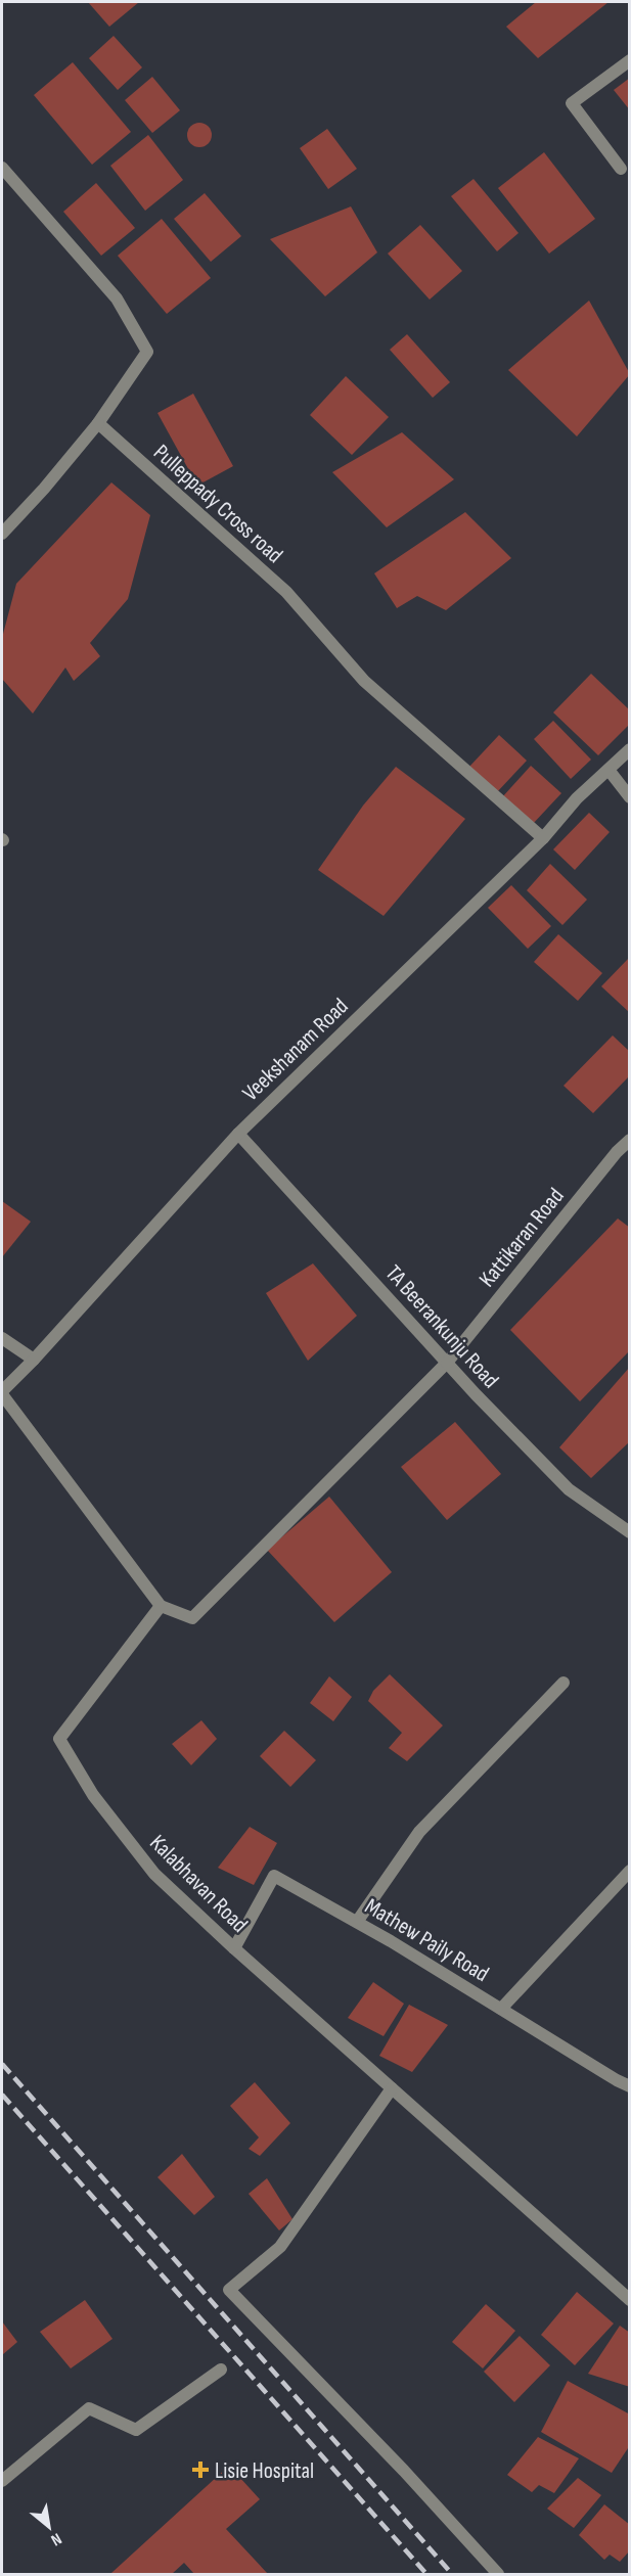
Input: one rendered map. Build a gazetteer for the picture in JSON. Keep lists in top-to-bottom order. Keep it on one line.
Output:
{"streets":{"street":["Pulleppady Cross road","Veekshanam Road","Kattikaran Road","TA Beerankunju Road","Kalabhavan Road","Mathew Paily Road"]},"crossings":[["Pulleppady Cross road","Veekshanam Road"],["Veekshanam Road","TA Beerankunju Road"],["Kattikaran Road","TA Beerankunju Road"],["Kattikaran Road","Kalabhavan Road"],["Kalabhavan Road","Mathew Paily Road"]],"places":{"health":["Lisie Hospital"]},"north":"bottom right"}
